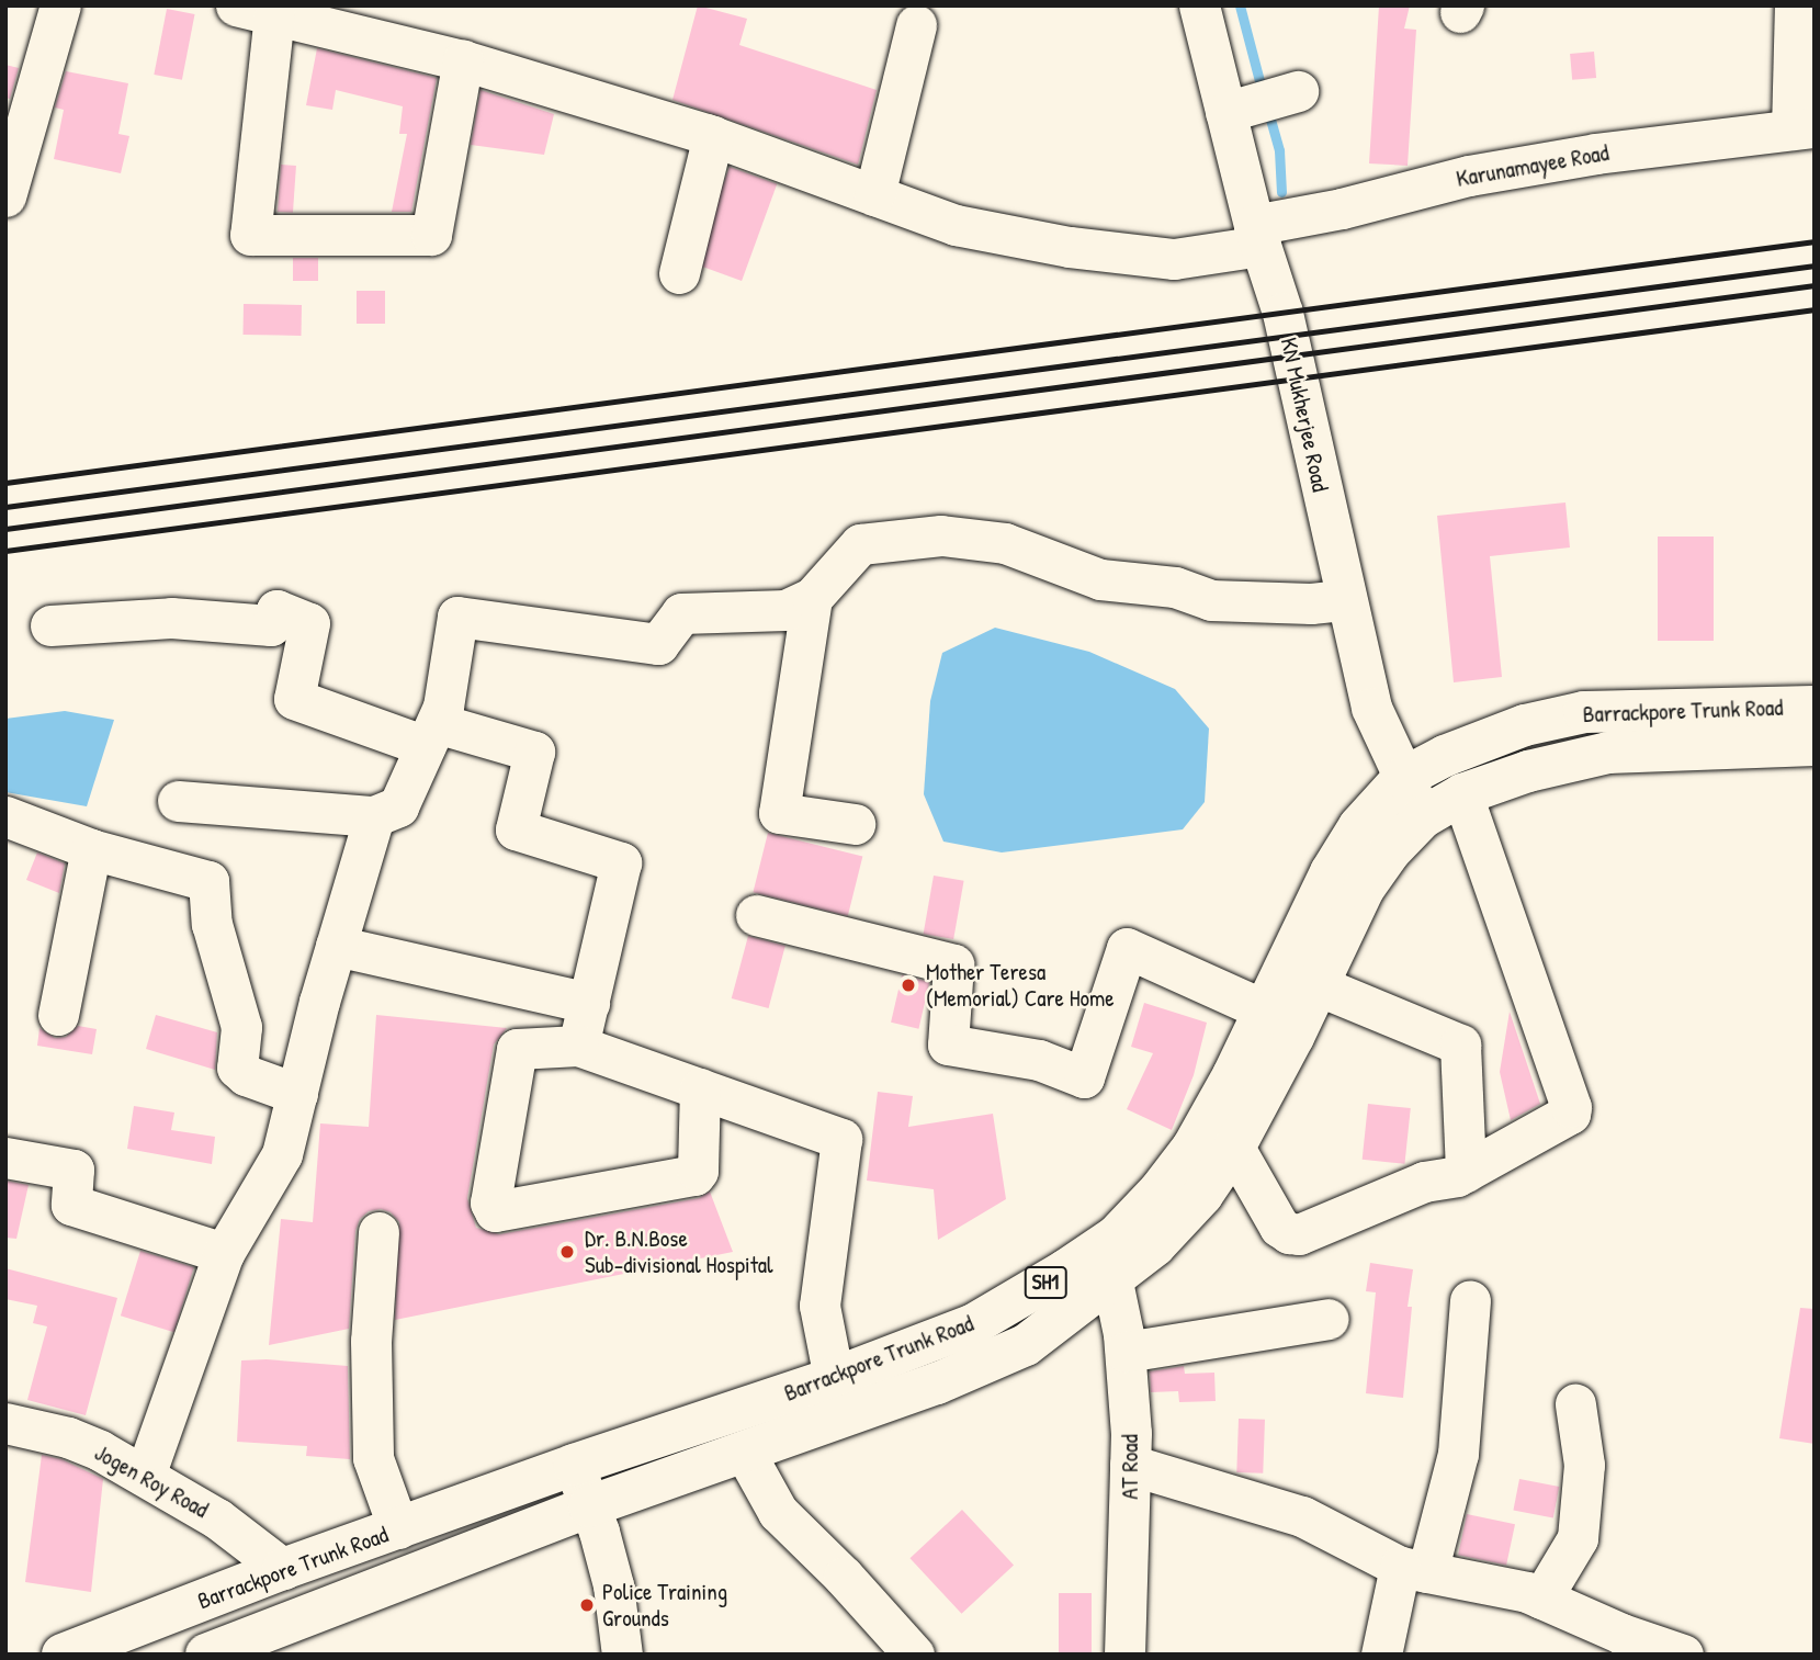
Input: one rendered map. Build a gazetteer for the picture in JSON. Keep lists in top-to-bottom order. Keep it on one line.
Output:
{"streets":{"main road":["Barrackpore Trunk Road","SH1"],"street":["Karunamayee Road","KN Mukherjee Road","AT Road","Jogen Roy Road"]},"crossings":[["Karunamayee Road","KN Mukherjee Road"],["KN Mukherjee Road","Barrackpore Trunk Road"],["Barrackpore Trunk Road","AT Road"],["Barrackpore Trunk Road","Jogen Roy Road"]],"places":["Mother Teresa (Memorial) Care Home","Dr. B.N.Bose Sub-divisional Hospital","Police Training Grounds"]}
